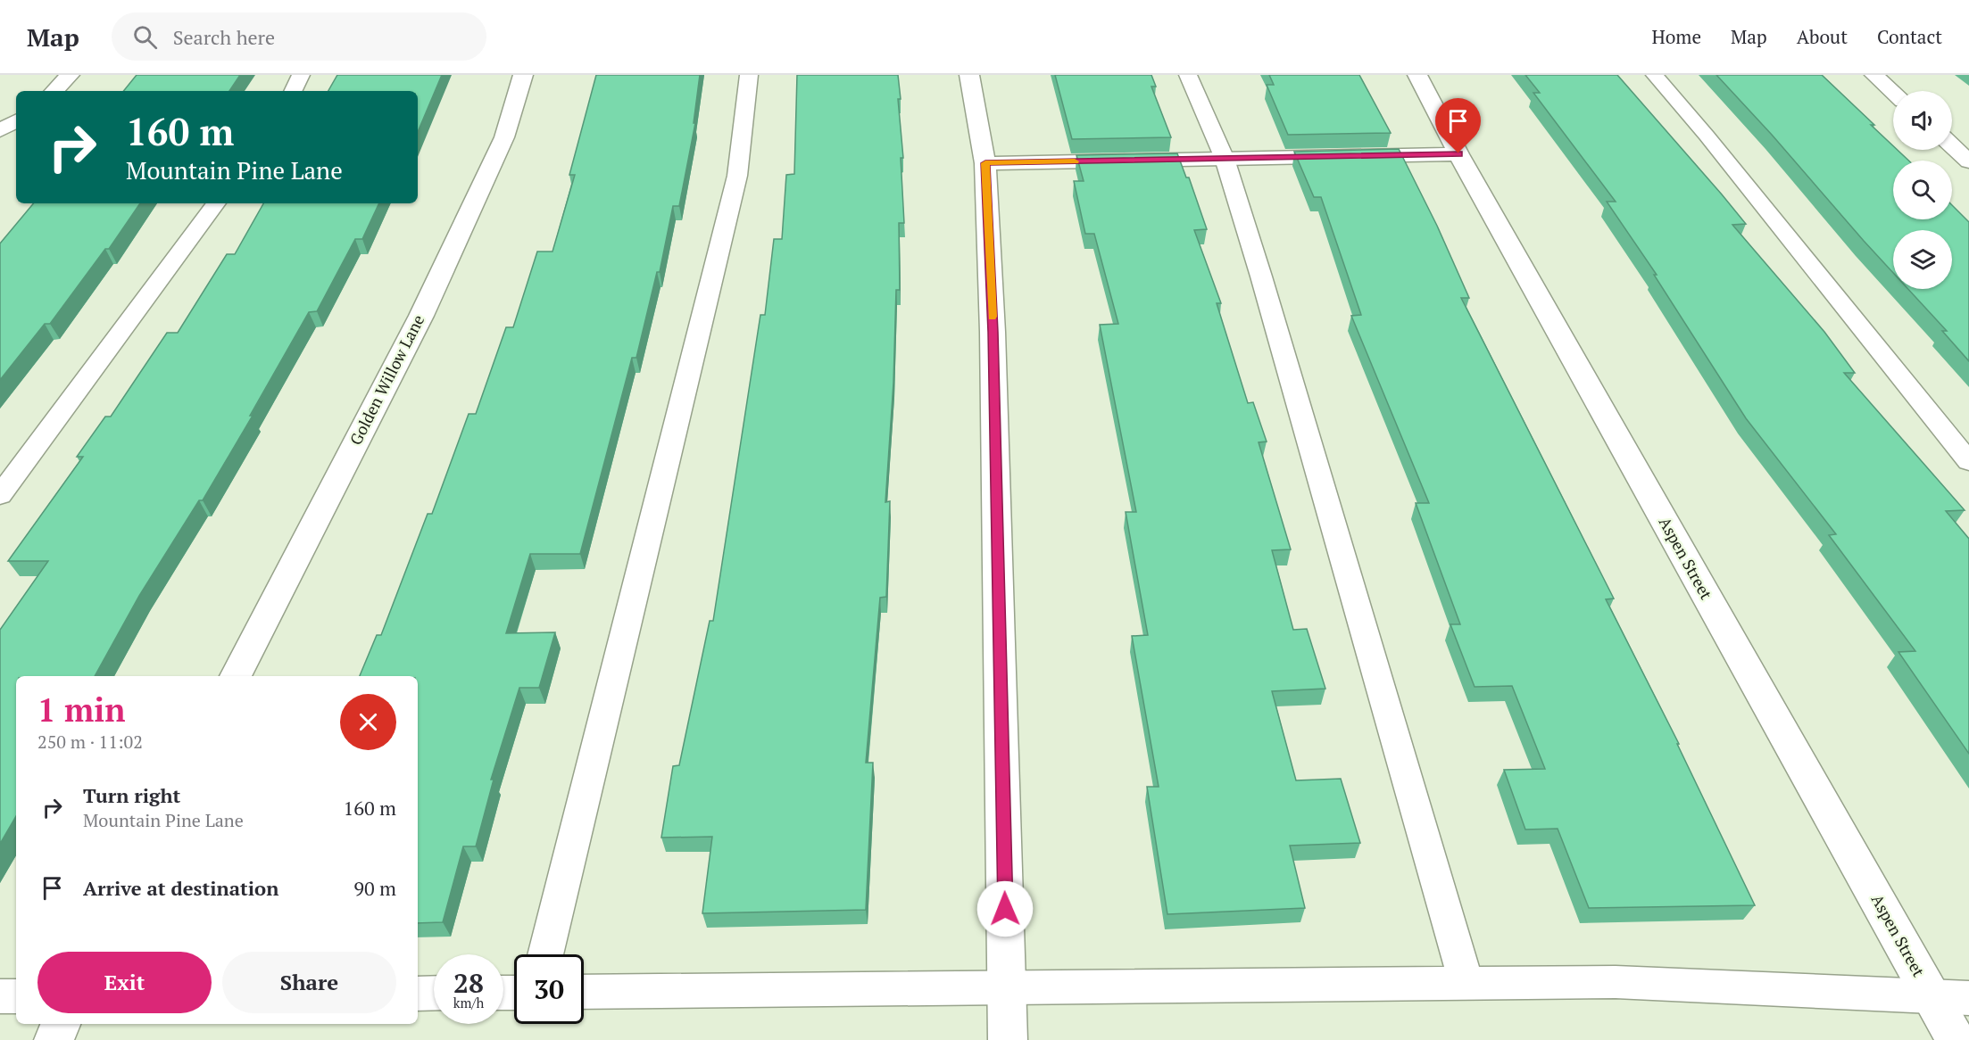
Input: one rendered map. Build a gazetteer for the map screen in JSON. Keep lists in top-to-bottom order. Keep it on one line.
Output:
{"streets":{"street":["Golden Willow Lane","Aspen Street"]},"page":{"header":"Map","search":"Search here","nav":["Home","Map","About","Contact"],"turn":["160 m","Mountain Pine Lane"],"heading":["1 min","250 m · 11:02"],"list":[{"name":"Turn right","note":"Mountain Pine Lane","value":"160 m"},{"name":"Arrive at destination","value":"90 m"}],"buttons":["Exit","Share"],"speed":"28 km/h","limit":"30"}}
